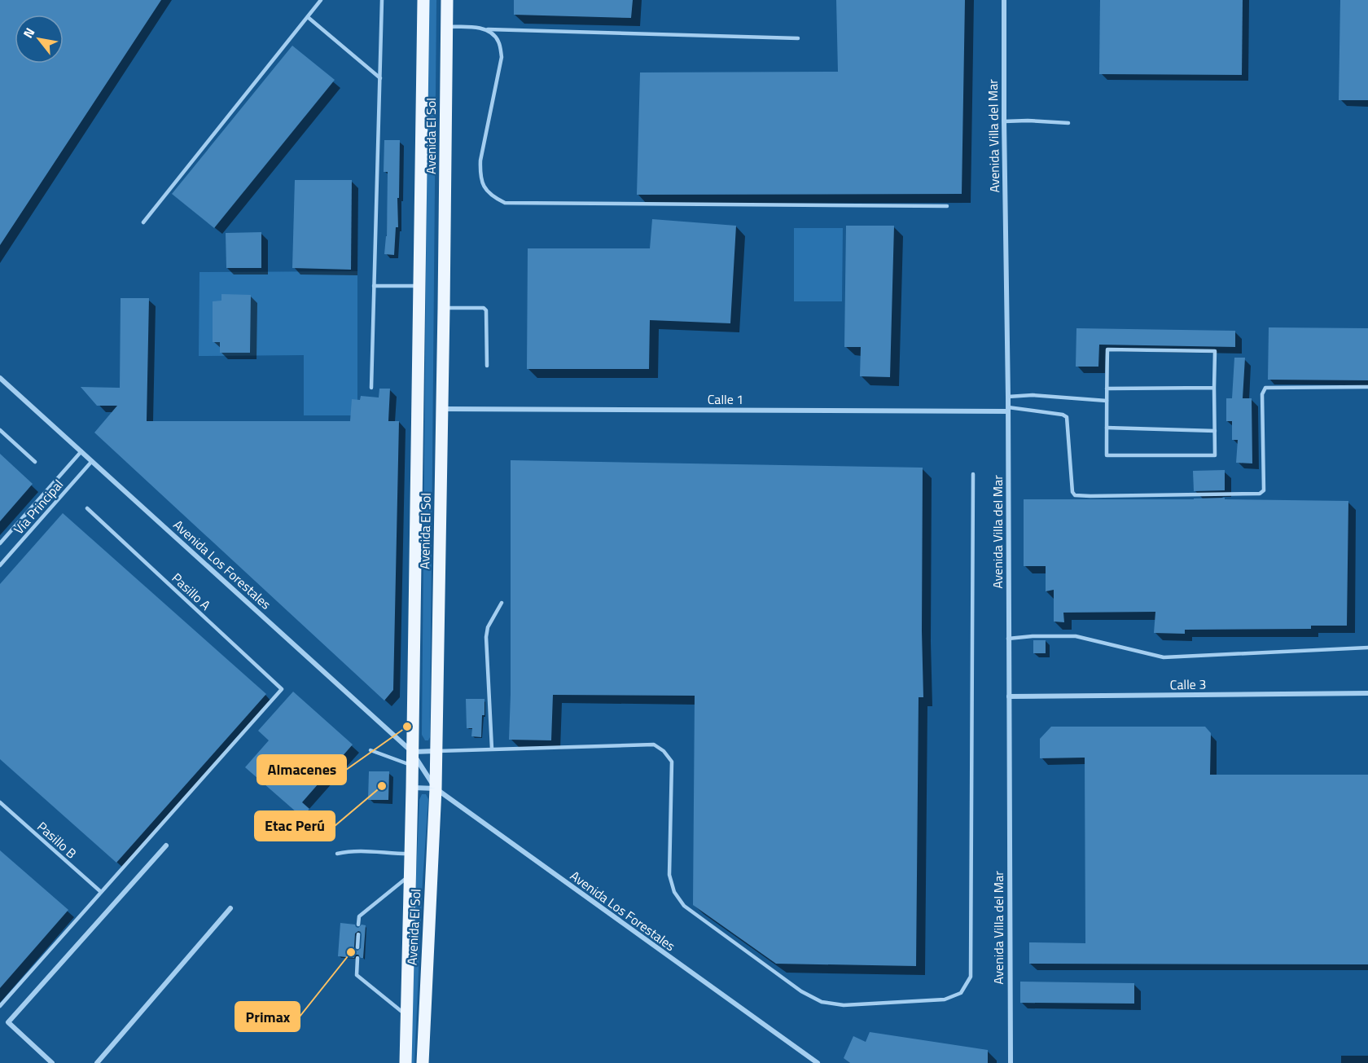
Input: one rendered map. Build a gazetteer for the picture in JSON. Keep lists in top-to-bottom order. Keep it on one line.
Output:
{"streets":{"main road":["Avenida El Sol"],"street":["Avenida Villa del Mar","Calle 1","Avenida Los Forestales","Calle 3"],"lane":["Vía Principal","Pasillo A","Pasillo B"]},"crossings":[["Avenida El Sol","Calle 1"],["Avenida El Sol","Avenida Los Forestales"],["Avenida Villa del Mar","Calle 1"],["Avenida Villa del Mar","Calle 3"],["Vía Principal","Avenida Los Forestales"],["Pasillo A","Pasillo B"]],"places":["Almacenes","Etac Perú","Primax"],"north":"top left"}
